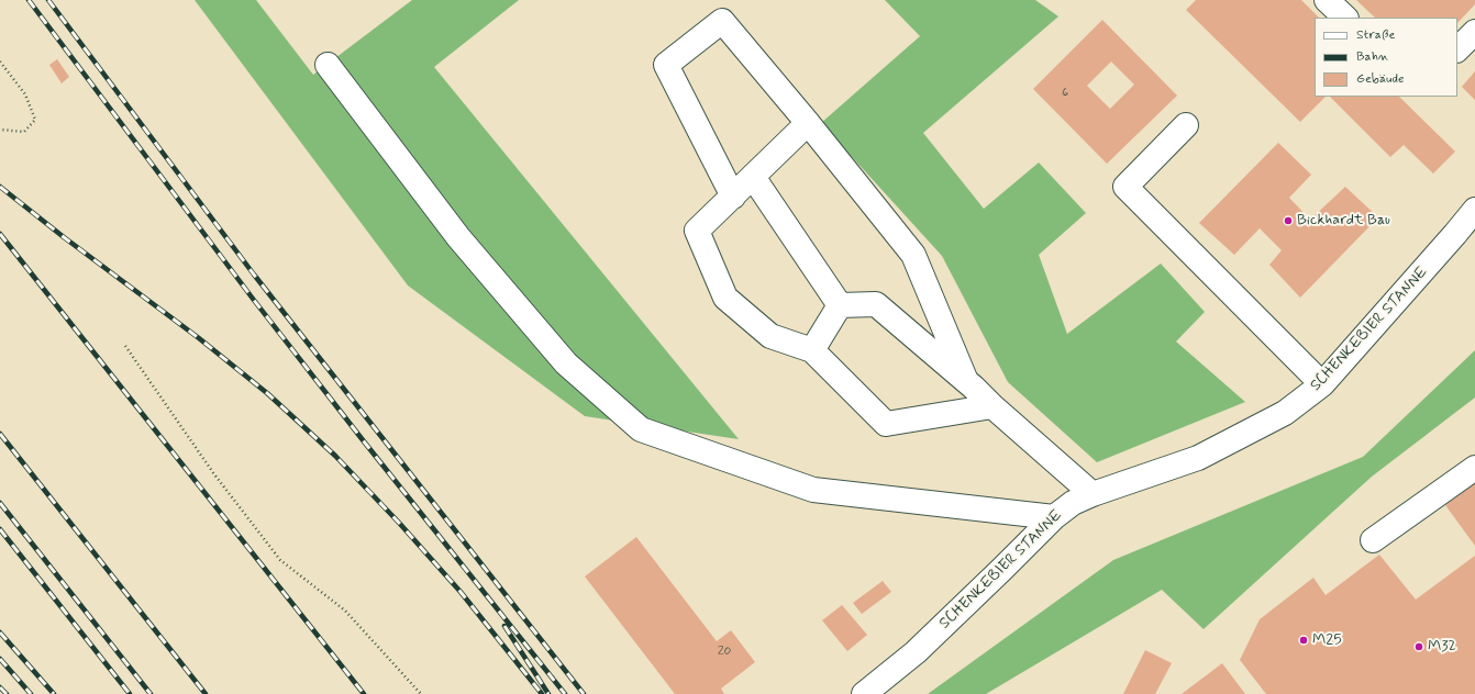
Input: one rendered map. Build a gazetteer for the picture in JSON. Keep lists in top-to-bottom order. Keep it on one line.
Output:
{"streets":{"street":["SCHENKEBIER STANNE"]},"places":["Bickhardt Bau","M25","M32"],"house_numbers":["6","20"],"legend":["Straße","Bahn","Gebäude"]}
